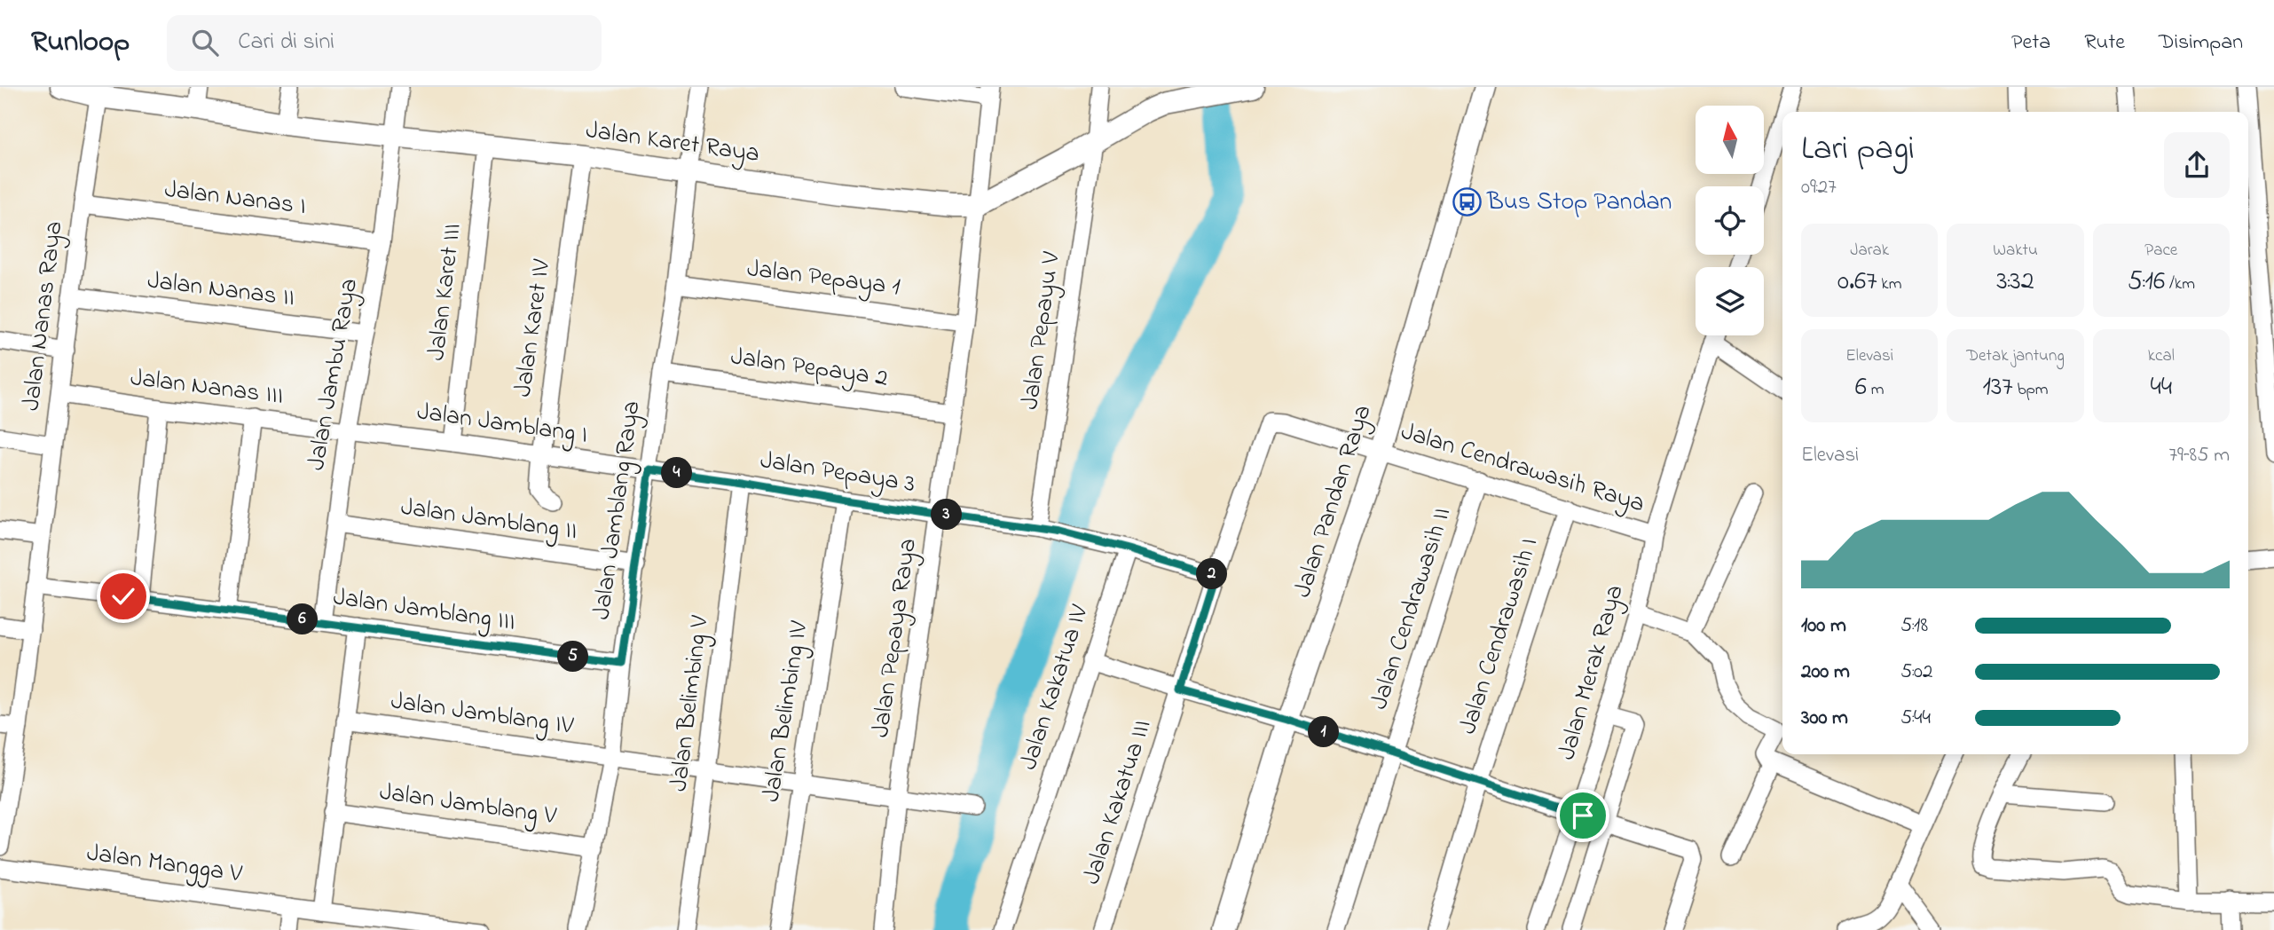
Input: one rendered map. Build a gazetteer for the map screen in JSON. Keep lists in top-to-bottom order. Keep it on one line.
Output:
{"streets":{"street":["Jalan Karet Raya","Jalan Nanas I","Jalan Pepaya 1","Jalan Nanas II","Jalan Karet III","Jalan Nanas Raya","Jalan Karet IV","Jalan Pepayu V","Jalan Pepaya 2","Jalan Jambu Raya","Jalan Nanas III","Jalan Jamblang I","Jalan Cendrawasih Raya","Jalan Pepaya 3","Jalan Pandan Raya","Jalan Jamblang Raya","Jalan Jamblang II","Jalan Cendrawasih II","Jalan Jamblang III","Jalan Cendrawasih I","Jalan Pepaya Raya","Jalan Merak Raya","Jalan Kakatua IV","Jalan Belimbing V","Jalan Belimbing IV","Jalan Jamblang IV","Jalan Kakatua III","Jalan Jamblang V","Jalan Mangga V"]},"crossings":[["Jalan Karet Raya","Jalan Karet III"],["Jalan Karet Raya","Jalan Nanas Raya"],["Jalan Karet Raya","Jalan Karet IV"],["Jalan Karet Raya","Jalan Jambu Raya"],["Jalan Karet Raya","Jalan Jamblang Raya"],["Jalan Karet Raya","Jalan Pepaya Raya"],["Jalan Nanas I","Jalan Nanas Raya"],["Jalan Nanas I","Jalan Jambu Raya"],["Jalan Pepaya 1","Jalan Jamblang Raya"],["Jalan Pepaya 1","Jalan Pepaya Raya"],["Jalan Nanas II","Jalan Nanas Raya"],["Jalan Nanas II","Jalan Jambu Raya"],["Jalan Karet III","Jalan Jamblang I"],["Jalan Nanas Raya","Jalan Nanas III"],["Jalan Nanas Raya","Jalan Jamblang III"],["Jalan Karet IV","Jalan Jamblang I"],["Jalan Pepayu V","Jalan Pepaya 3"],["Jalan Pepaya 2","Jalan Jamblang Raya"],["Jalan Pepaya 2","Jalan Pepaya Raya"],["Jalan Jambu Raya","Jalan Nanas III"],["Jalan Jambu Raya","Jalan Jamblang I"],["Jalan Jambu Raya","Jalan Jamblang II"],["Jalan Jambu Raya","Jalan Jamblang III"],["Jalan Nanas III","Jalan Jamblang I"],["Jalan Jamblang I","Jalan Pepaya 3"],["Jalan Jamblang I","Jalan Jamblang Raya"],["Jalan Cendrawasih Raya","Jalan Pandan Raya"],["Jalan Cendrawasih Raya","Jalan Cendrawasih II"],["Jalan Cendrawasih Raya","Jalan Cendrawasih I"],["Jalan Cendrawasih Raya","Jalan Merak Raya"],["Jalan Cendrawasih Raya","Jalan Kakatua III"],["Jalan Pepaya 3","Jalan Jamblang Raya"],["Jalan Pepaya 3","Jalan Pepaya Raya"],["Jalan Pepaya 3","Jalan Kakatua IV"],["Jalan Pepaya 3","Jalan Belimbing V"],["Jalan Pepaya 3","Jalan Belimbing IV"],["Jalan Jamblang Raya","Jalan Jamblang II"],["Jalan Jamblang Raya","Jalan Jamblang III"],["Jalan Jamblang Raya","Jalan Jamblang IV"],["Jalan Jamblang Raya","Jalan Jamblang V"],["Jalan Pepaya Raya","Jalan Jamblang IV"],["Jalan Belimbing V","Jalan Jamblang IV"],["Jalan Belimbing IV","Jalan Jamblang IV"]],"places":{"bus stop":["Bus Stop Pandan"]},"north":"top","page":{"header":"Runloop","search":"Cari di sini","nav":["Peta","Rute","Disimpan"],"heading":["Lari pagi","09:27"],"stats":[["Jarak","0.67 km"],["Waktu","3:32"],["Pace","5:16 /km"],["Elevasi","6 m"],["Detak jantung","137 bpm"],["kcal","44"]],"chart":["Elevasi","79–85 m"],"pins":["4","3","2","6","5","1"],"list":[{"name":"100 m","note":"5:18"},{"name":"200 m","note":"5:02"},{"name":"300 m","note":"5:44"}]}}
